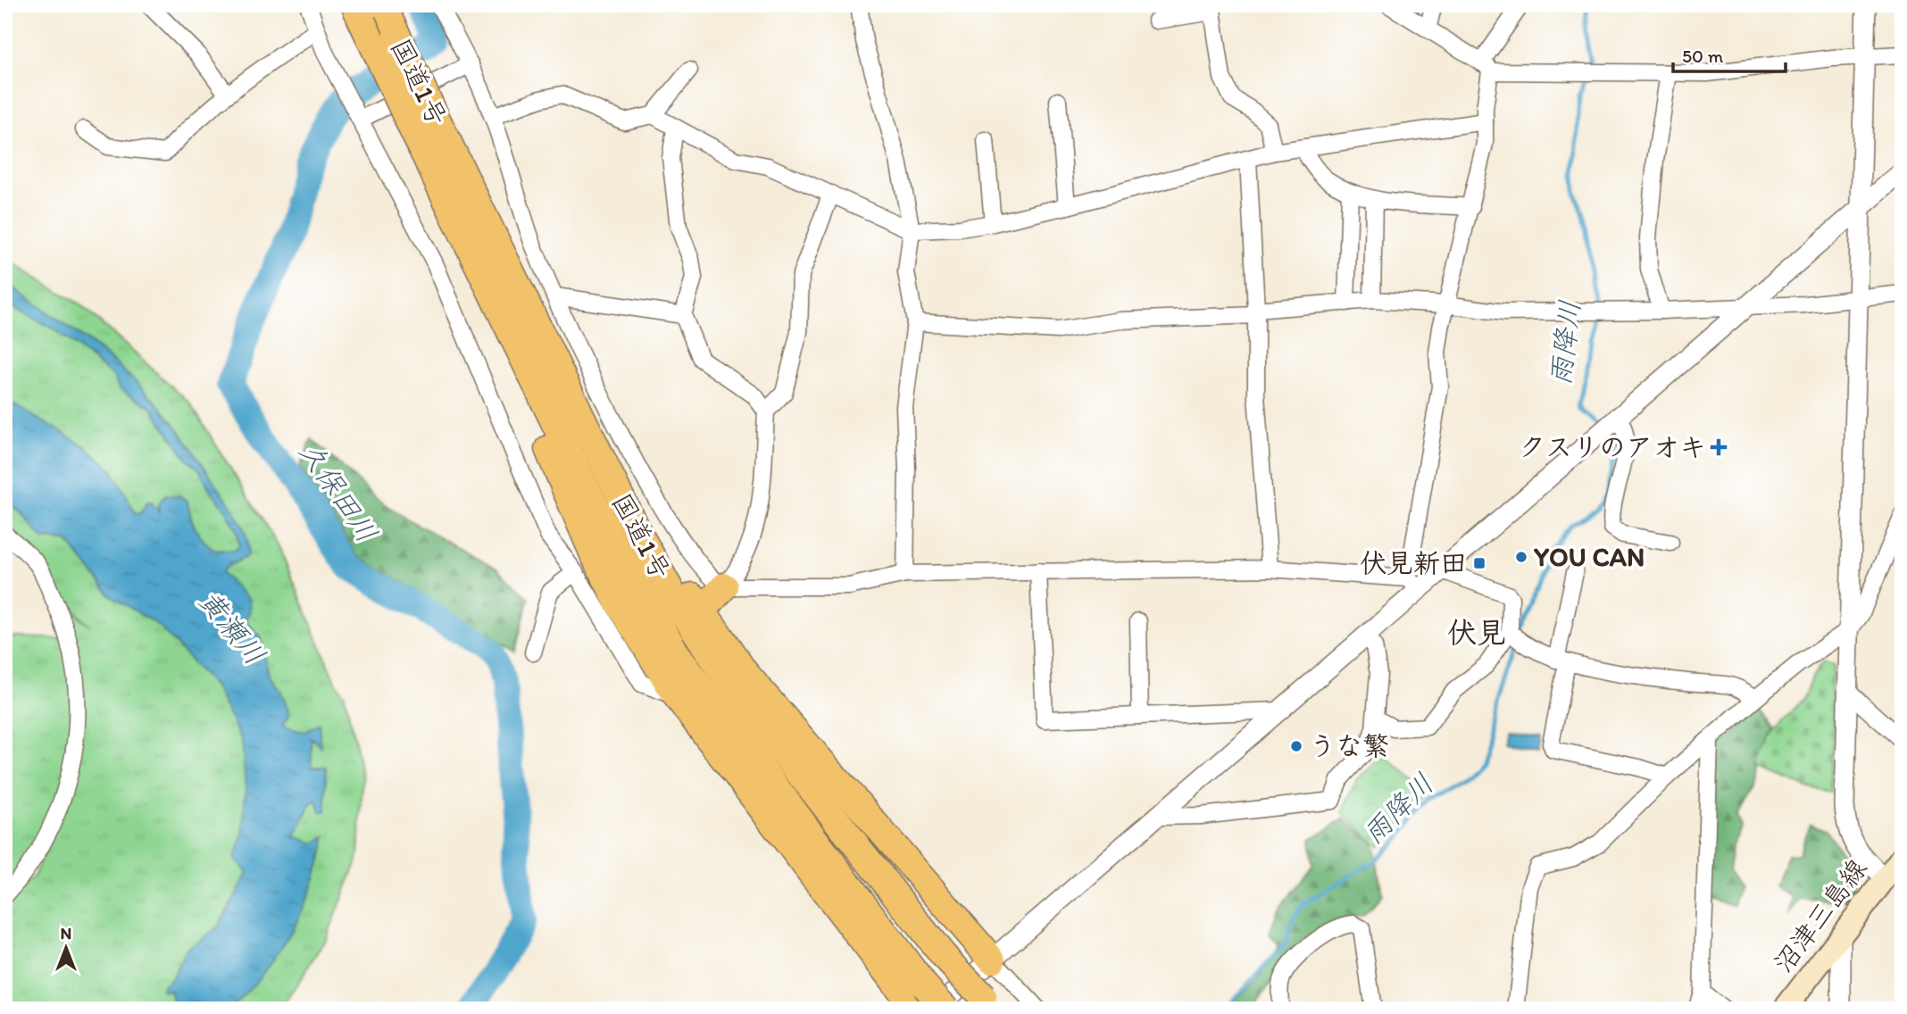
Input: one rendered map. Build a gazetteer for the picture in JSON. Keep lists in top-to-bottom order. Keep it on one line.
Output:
{"streets":{"highway":["国道1号"],"main road":["沼津三島線"]},"districts":["伏見"],"water":["雨降川","久保田川","黄瀬川"],"places":{"health":["クスリのアオキ"],"other":["YOU CAN","うな繁"],"transit":["伏見新田"]},"scale_bar":"50 m","north":"top"}
